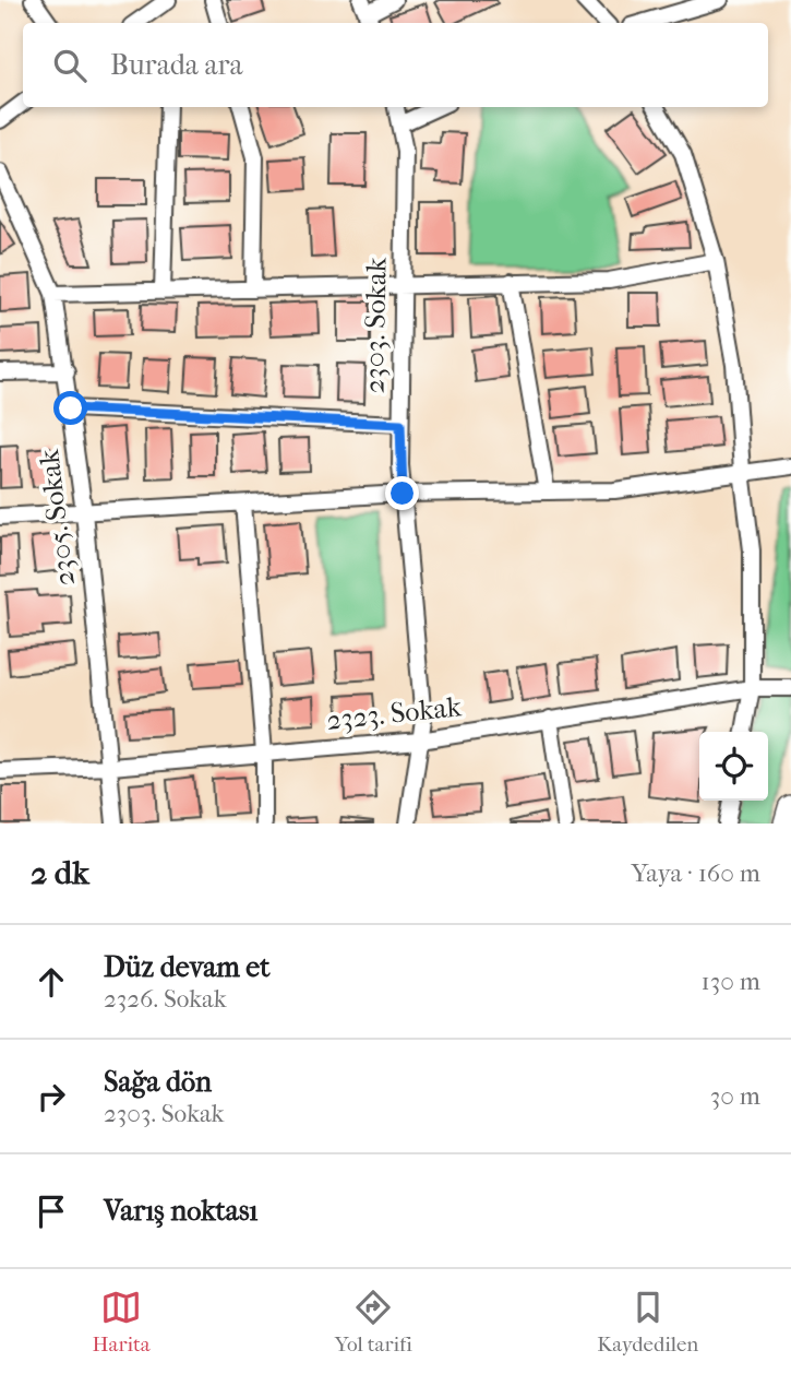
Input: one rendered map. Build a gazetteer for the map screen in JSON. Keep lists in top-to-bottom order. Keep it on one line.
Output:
{"streets":{"street":["2303. Sokak","2305. Sokak","2323. Sokak"]},"crossings":[["2303. Sokak","2323. Sokak"],["2305. Sokak","2323. Sokak"]],"page":{"search":"Burada ara","heading":["2 dk","Yaya · 160 m"],"list":[["Düz devam et","2326. Sokak","130 m"],["Sağa dön","2303. Sokak","30 m"],"Varış noktası"],"nav":["Harita","Yol tarifi","Kaydedilen"]}}
